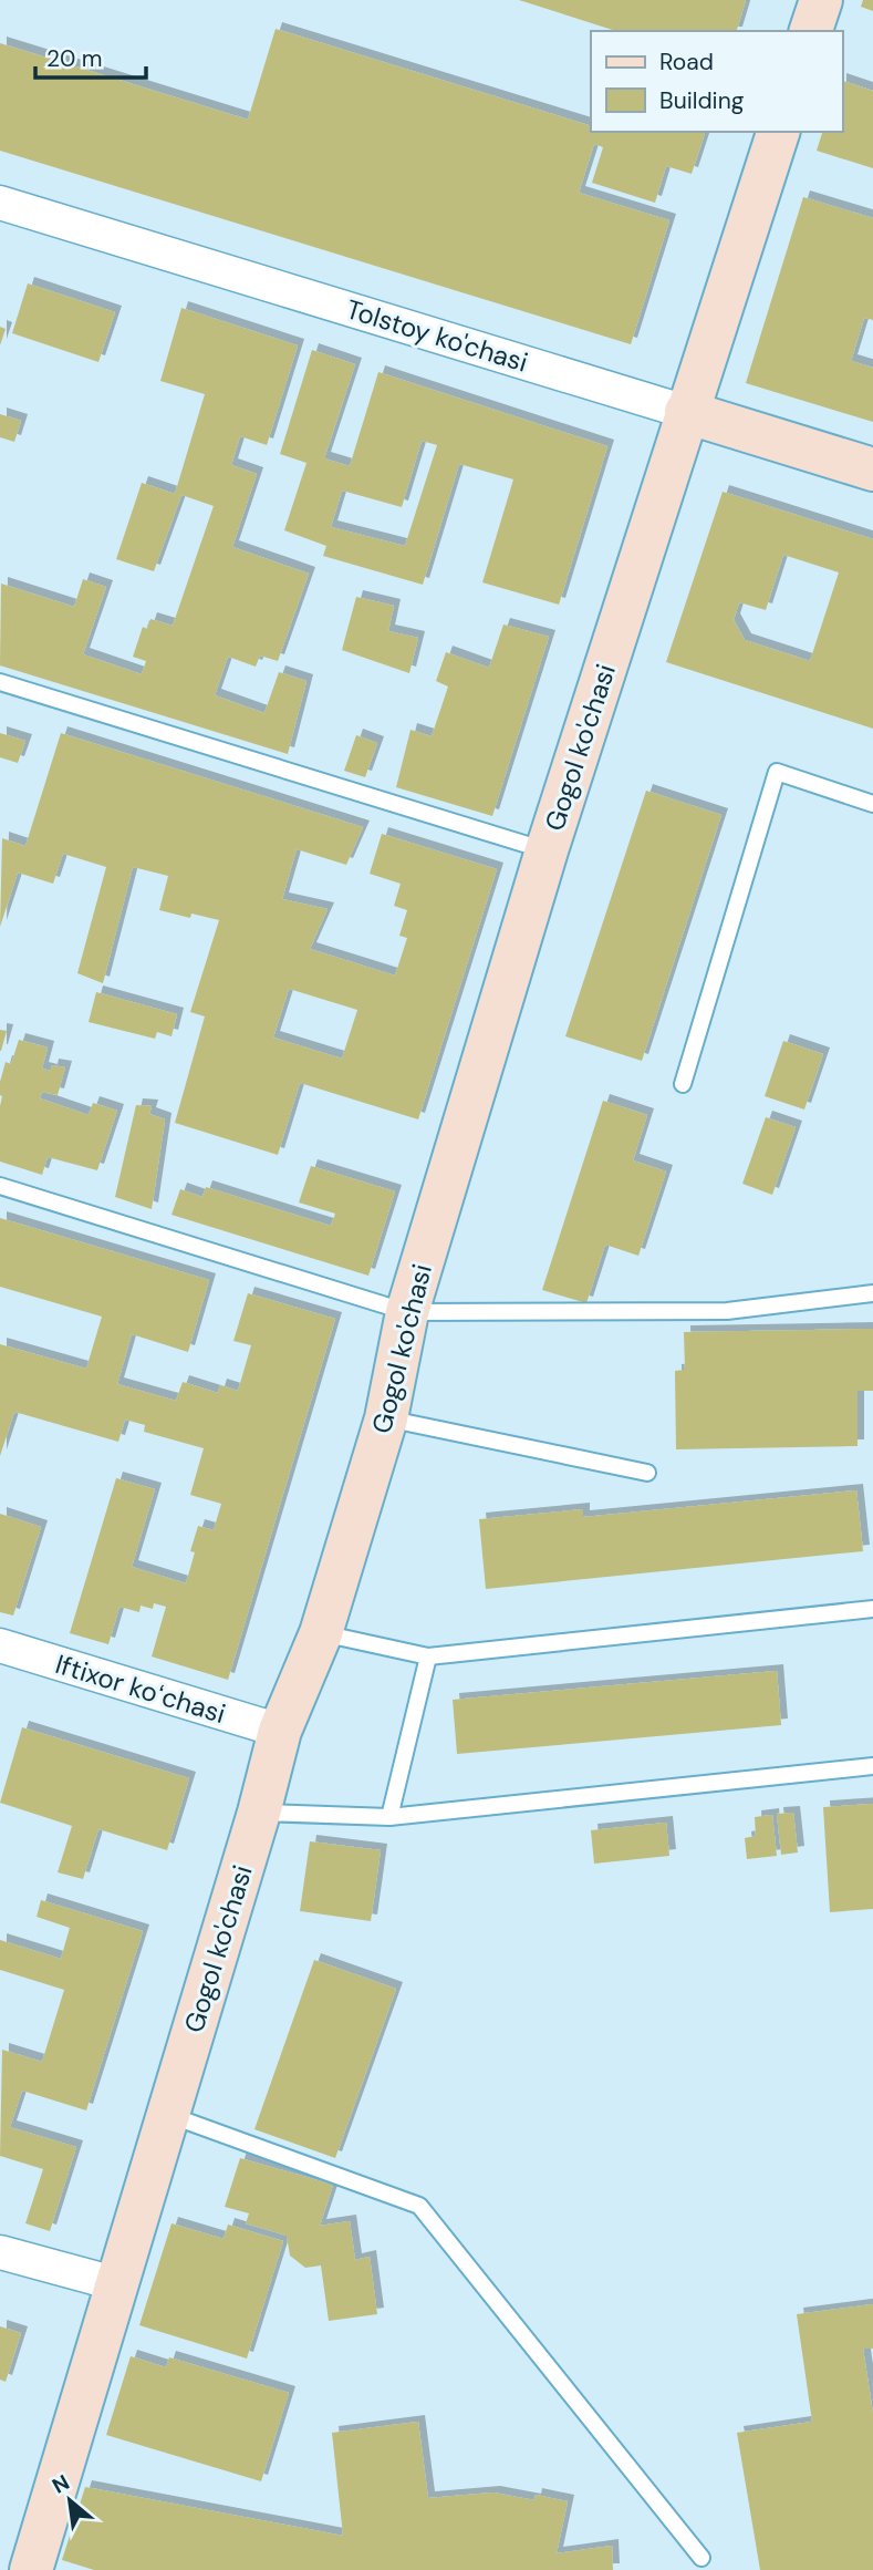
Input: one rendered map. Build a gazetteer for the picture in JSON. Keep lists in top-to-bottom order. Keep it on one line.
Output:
{"streets":{"main road":["Tolstoy ko'chasi","Gogol ko'chasi"],"street":["Iftixor koʻchasi"]},"crossings":[["Tolstoy ko'chasi","Gogol ko'chasi"],["Gogol ko'chasi","Iftixor koʻchasi"]],"legend":["Road","Building"],"scale_bar":"20 m","north":"top left"}
